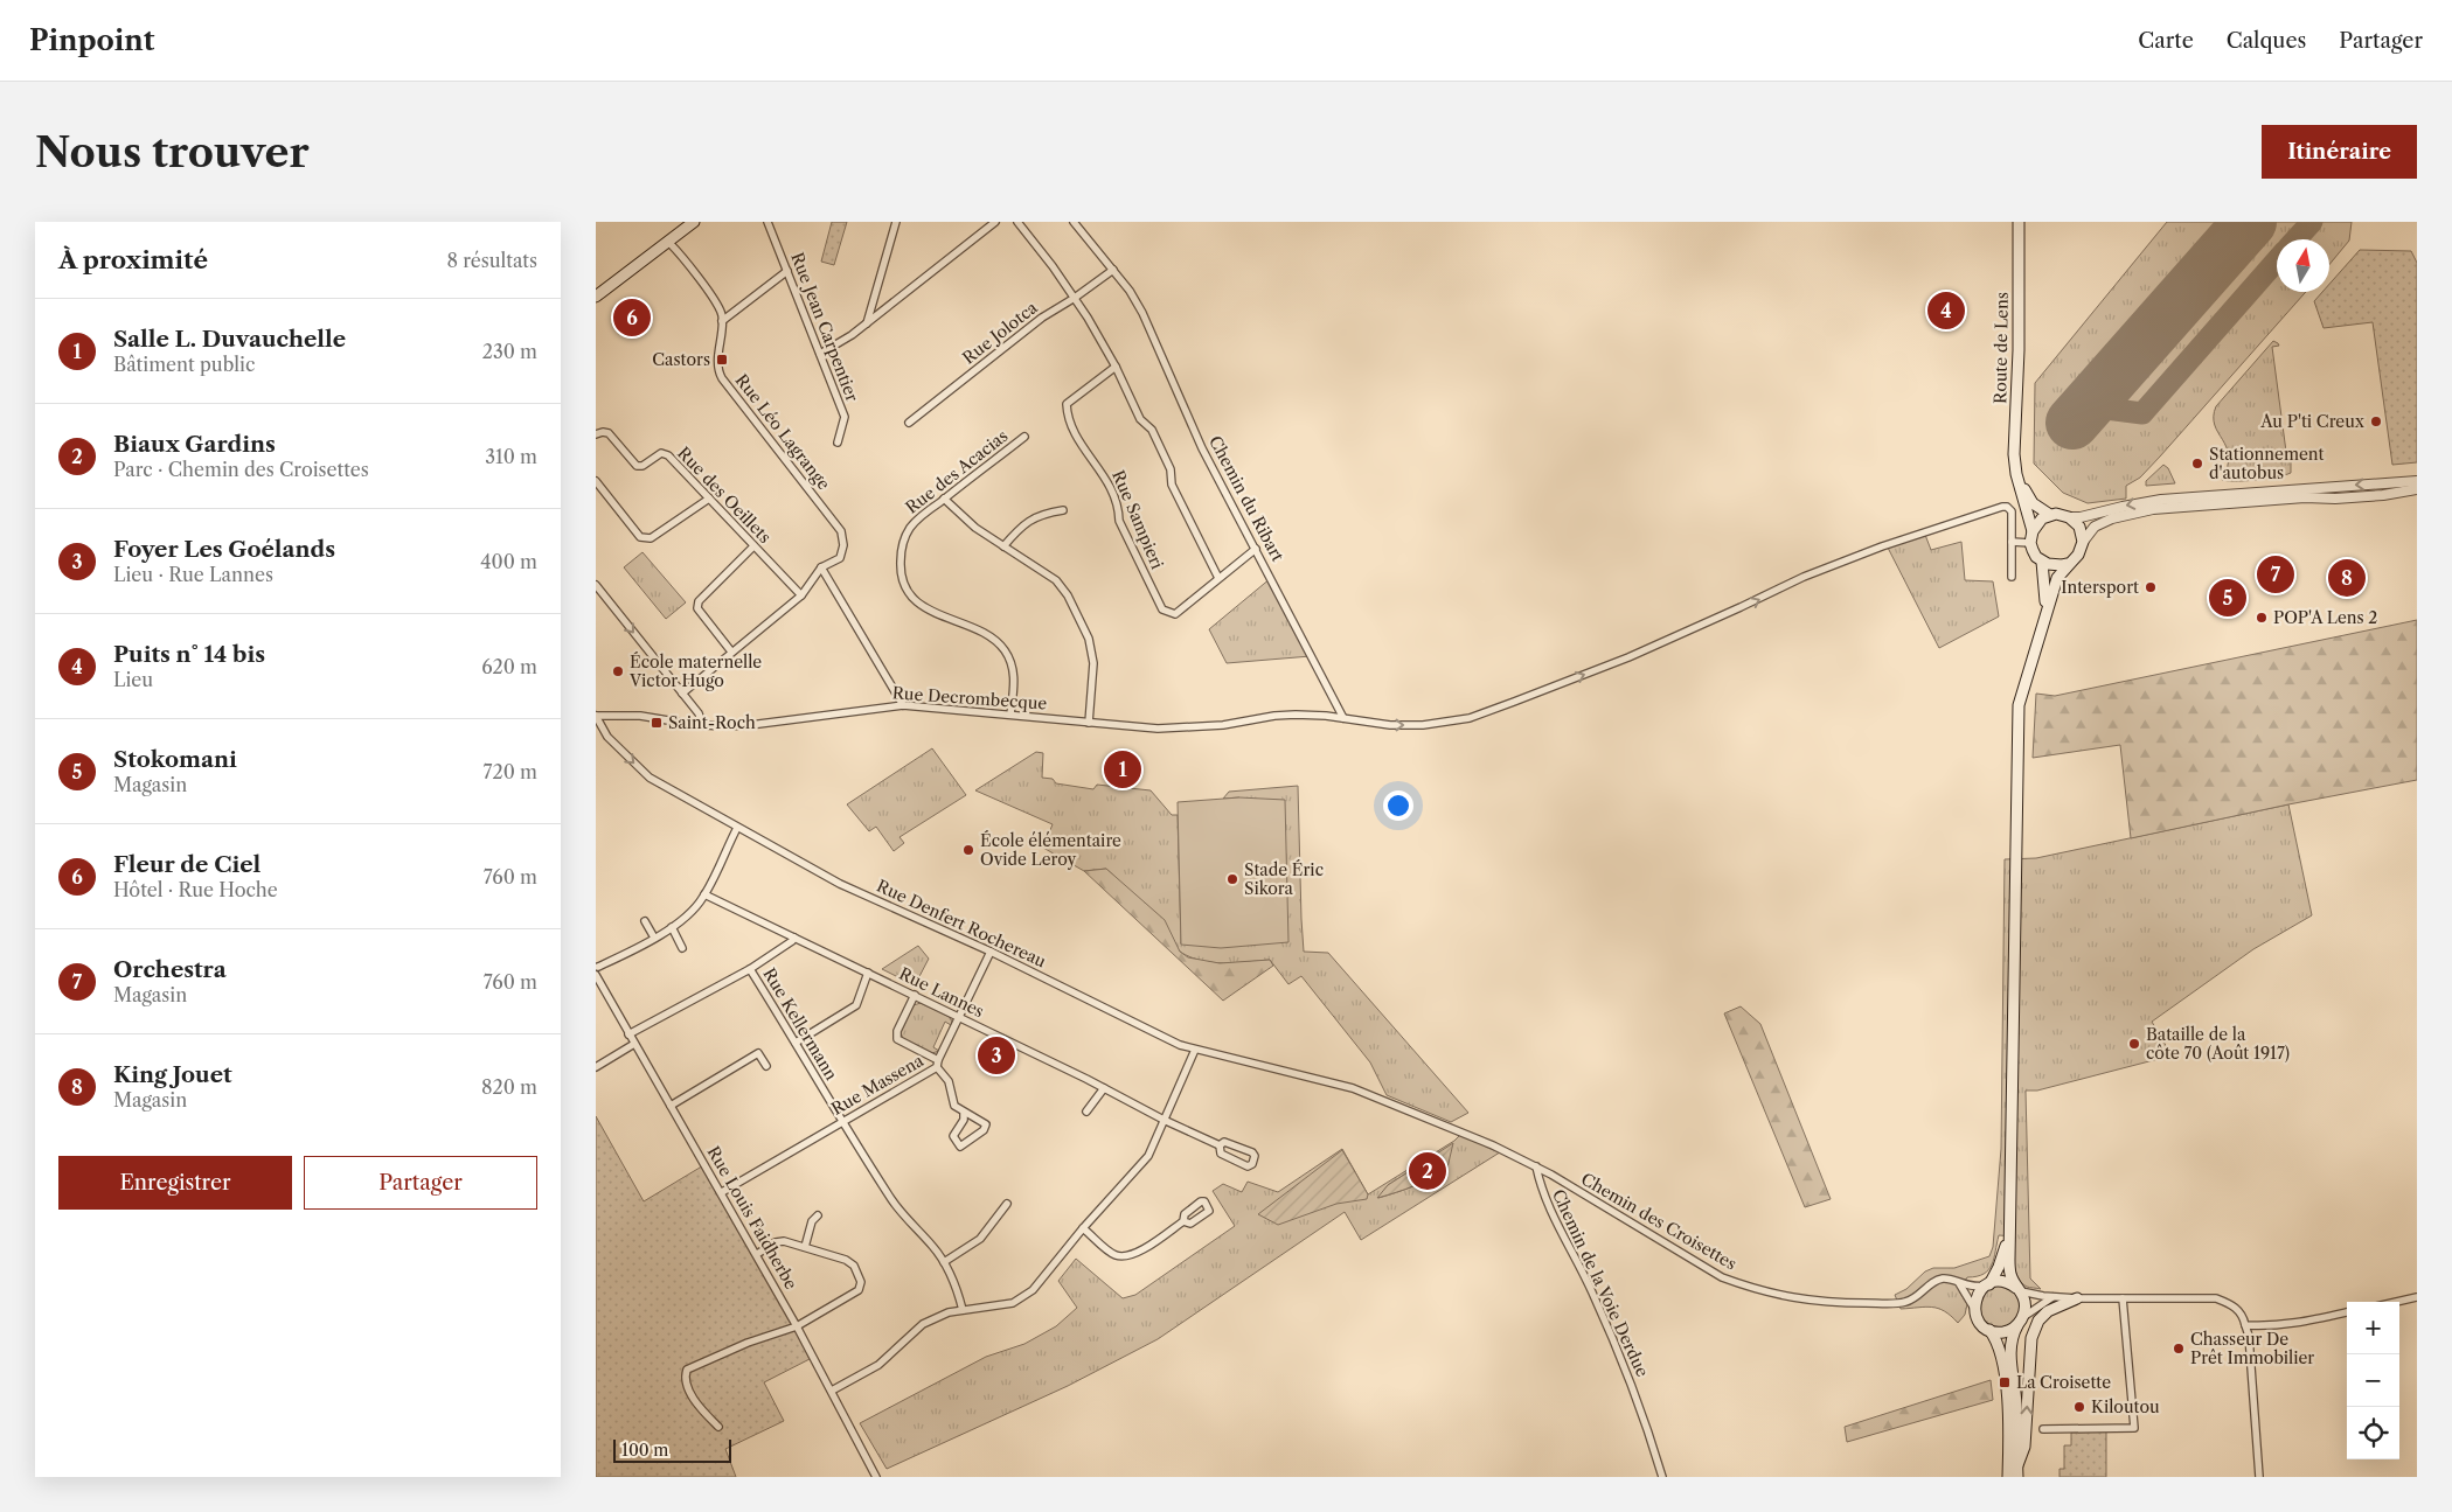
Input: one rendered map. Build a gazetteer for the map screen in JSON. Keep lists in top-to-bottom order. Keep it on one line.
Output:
{"streets":{"main road":["Route de Lens"],"street":["Rue Jean Carpentier","Rue Jolotca","Rue Léo Lagrange","Rue des Acacias","Rue des Oeillets","Chemin du Ribart","Rue Sampieri","Rue Decrombecque","Rue Denfert Rochereau","Rue Lannes","Rue Kellermann","Rue Massena","Rue Louis Faidherbe","Chemin des Croisettes","Chemin de la Voie Derdue"]},"crossings":[["Rue Jolotca","Chemin du Ribart"],["Rue des Acacias","Rue Decrombecque"],["Chemin du Ribart","Rue Sampieri"],["Chemin du Ribart","Rue Decrombecque"],["Rue Decrombecque","Rue Denfert Rochereau"],["Rue Denfert Rochereau","Rue Massena"],["Rue Denfert Rochereau","Chemin des Croisettes"],["Rue Lannes","Rue Massena"],["Rue Kellermann","Rue Massena"],["Rue Massena","Rue Louis Faidherbe"],["Chemin des Croisettes","Chemin de la Voie Derdue"]],"one_way":["Rue Decrombecque"],"places":{"transit":["Castors","Saint-Roch","La Croisette"],"other":["Au P'ti Creux","Stationnement d'autobus","Intersport","POP'A Lens 2","École maternelle Victor Hugo","École élémentaire Ovide Leroy","Stade Éric Sikora","Bataille de la côte 70 (Août 1917)","Chasseur De Prêt Immobilier","Kiloutou"]},"scale_bar":"100 m","north":"top","page":{"header":"Pinpoint","nav":["Carte","Calques","Partager"],"buttons":["Itinéraire",["Enregistrer","Partager"]],"title":"Nous trouver","heading":["À proximité","8 résultats"],"pins":["4","6","7","8","5","1","3","2"],"list":[{"mark":"1","name":"Salle L. Duvauchelle","note":"Bâtiment public","value":"230 m"},{"mark":"2","name":"Biaux Gardins","note":"Parc · Chemin des Croisettes","value":"310 m"},{"mark":"3","name":"Foyer Les Goélands","note":"Lieu · Rue Lannes","value":"400 m"},{"mark":"4","name":"Puits n° 14 bis","note":"Lieu","value":"620 m"},{"mark":"5","name":"Stokomani","note":"Magasin","value":"720 m"},{"mark":"6","name":"Fleur de Ciel","note":"Hôtel · Rue Hoche","value":"760 m"},{"mark":"7","name":"Orchestra","note":"Magasin","value":"760 m"},{"mark":"8","name":"King Jouet","note":"Magasin","value":"820 m"}],"map_buttons":["+","−"],"scale":"100 m"}}
